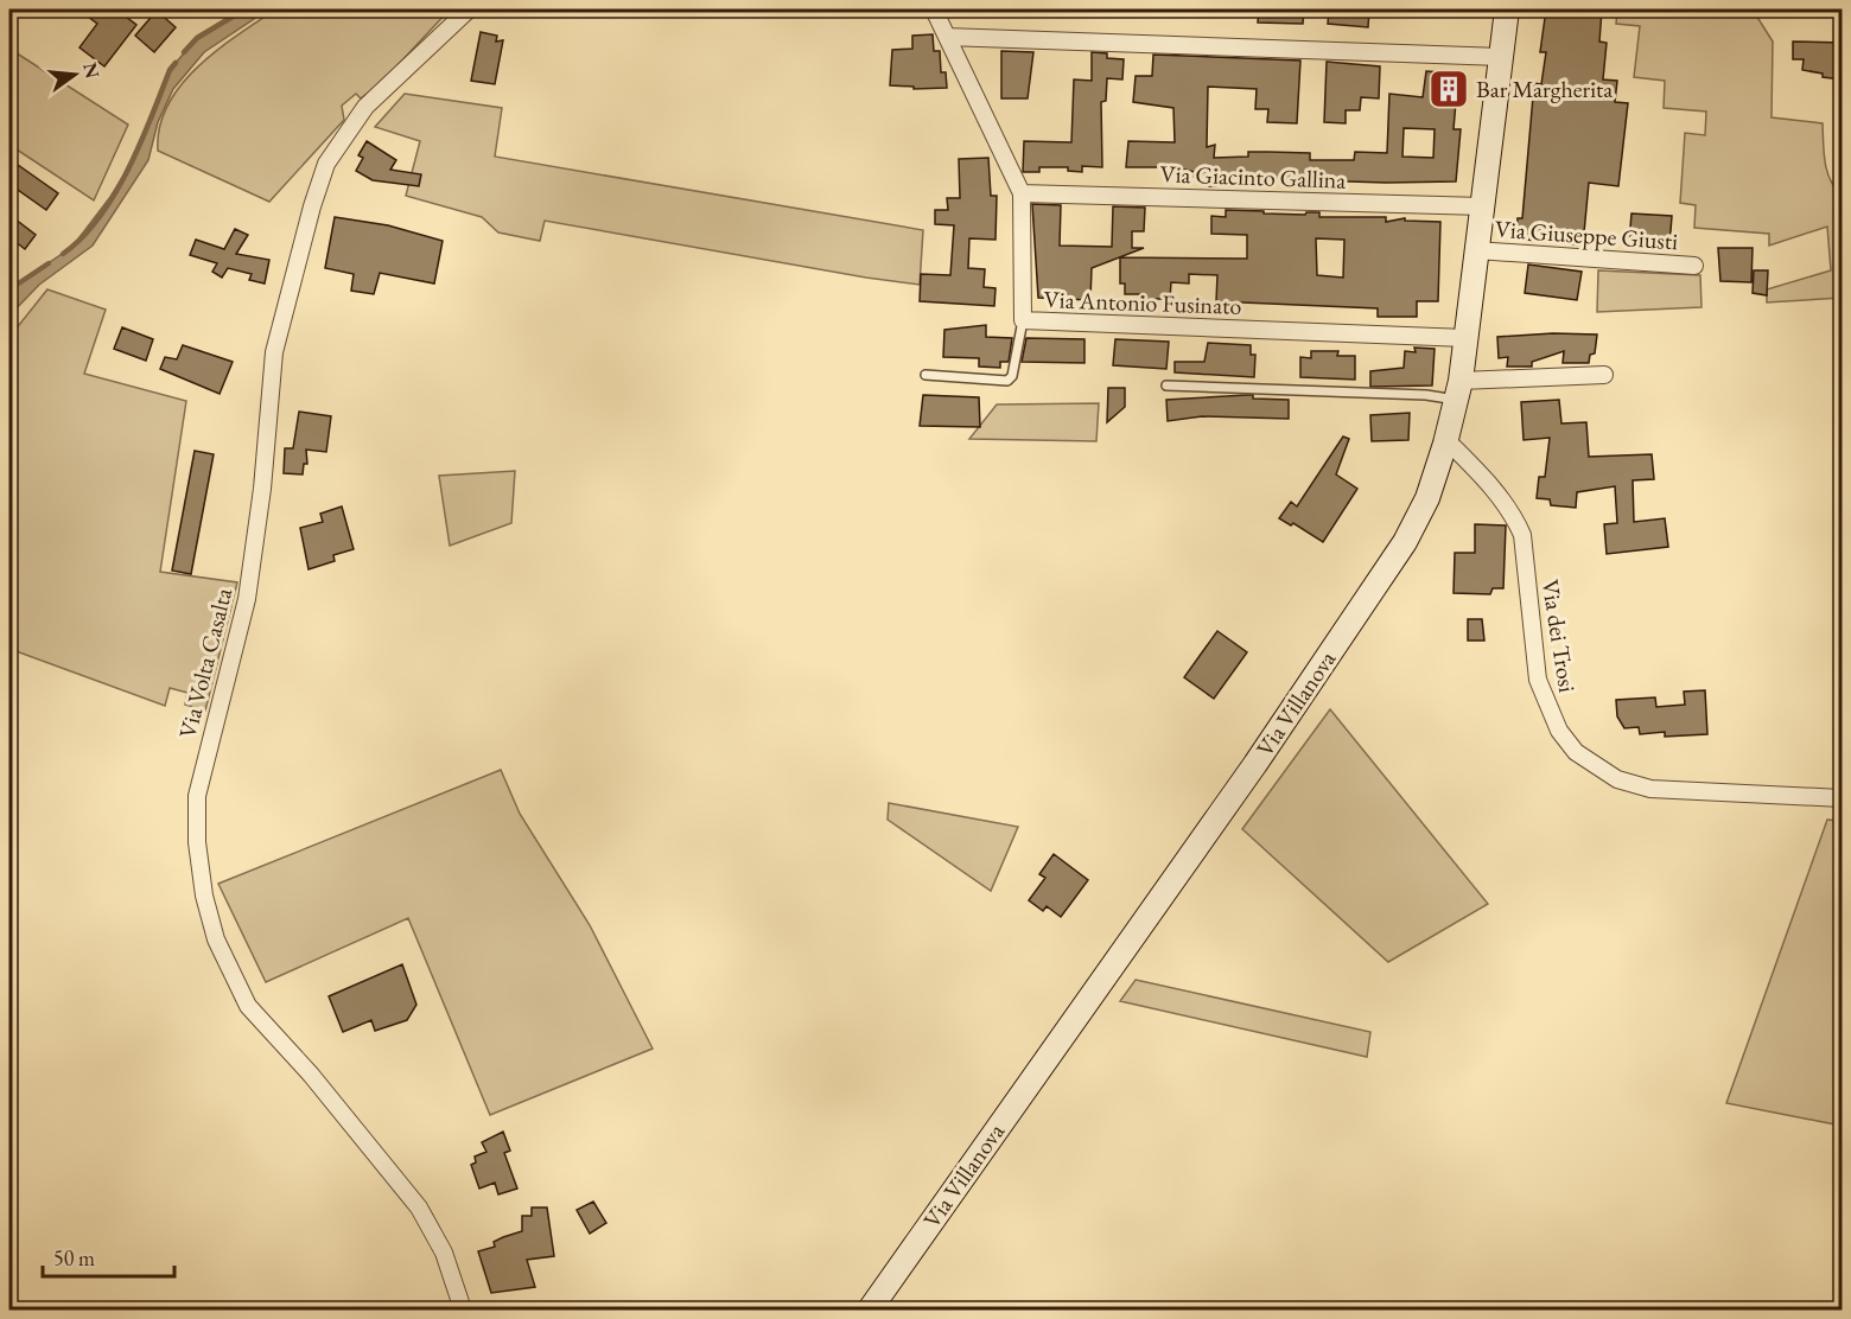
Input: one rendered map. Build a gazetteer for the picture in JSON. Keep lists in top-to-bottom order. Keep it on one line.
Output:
{"streets":{"street":["Via Giacinto Gallina","Via Giuseppe Giusti","Via Antonio Fusinato","Via dei Trosi","Via Volta Casalta","Via Villanova"]},"crossings":[["Via Giacinto Gallina","Via Antonio Fusinato"],["Via Giacinto Gallina","Via Villanova"],["Via Giuseppe Giusti","Via Villanova"],["Via Antonio Fusinato","Via Villanova"],["Via dei Trosi","Via Villanova"]],"places":{"building":["Bar Margherita"]},"scale_bar":"50 m","north":"right"}
